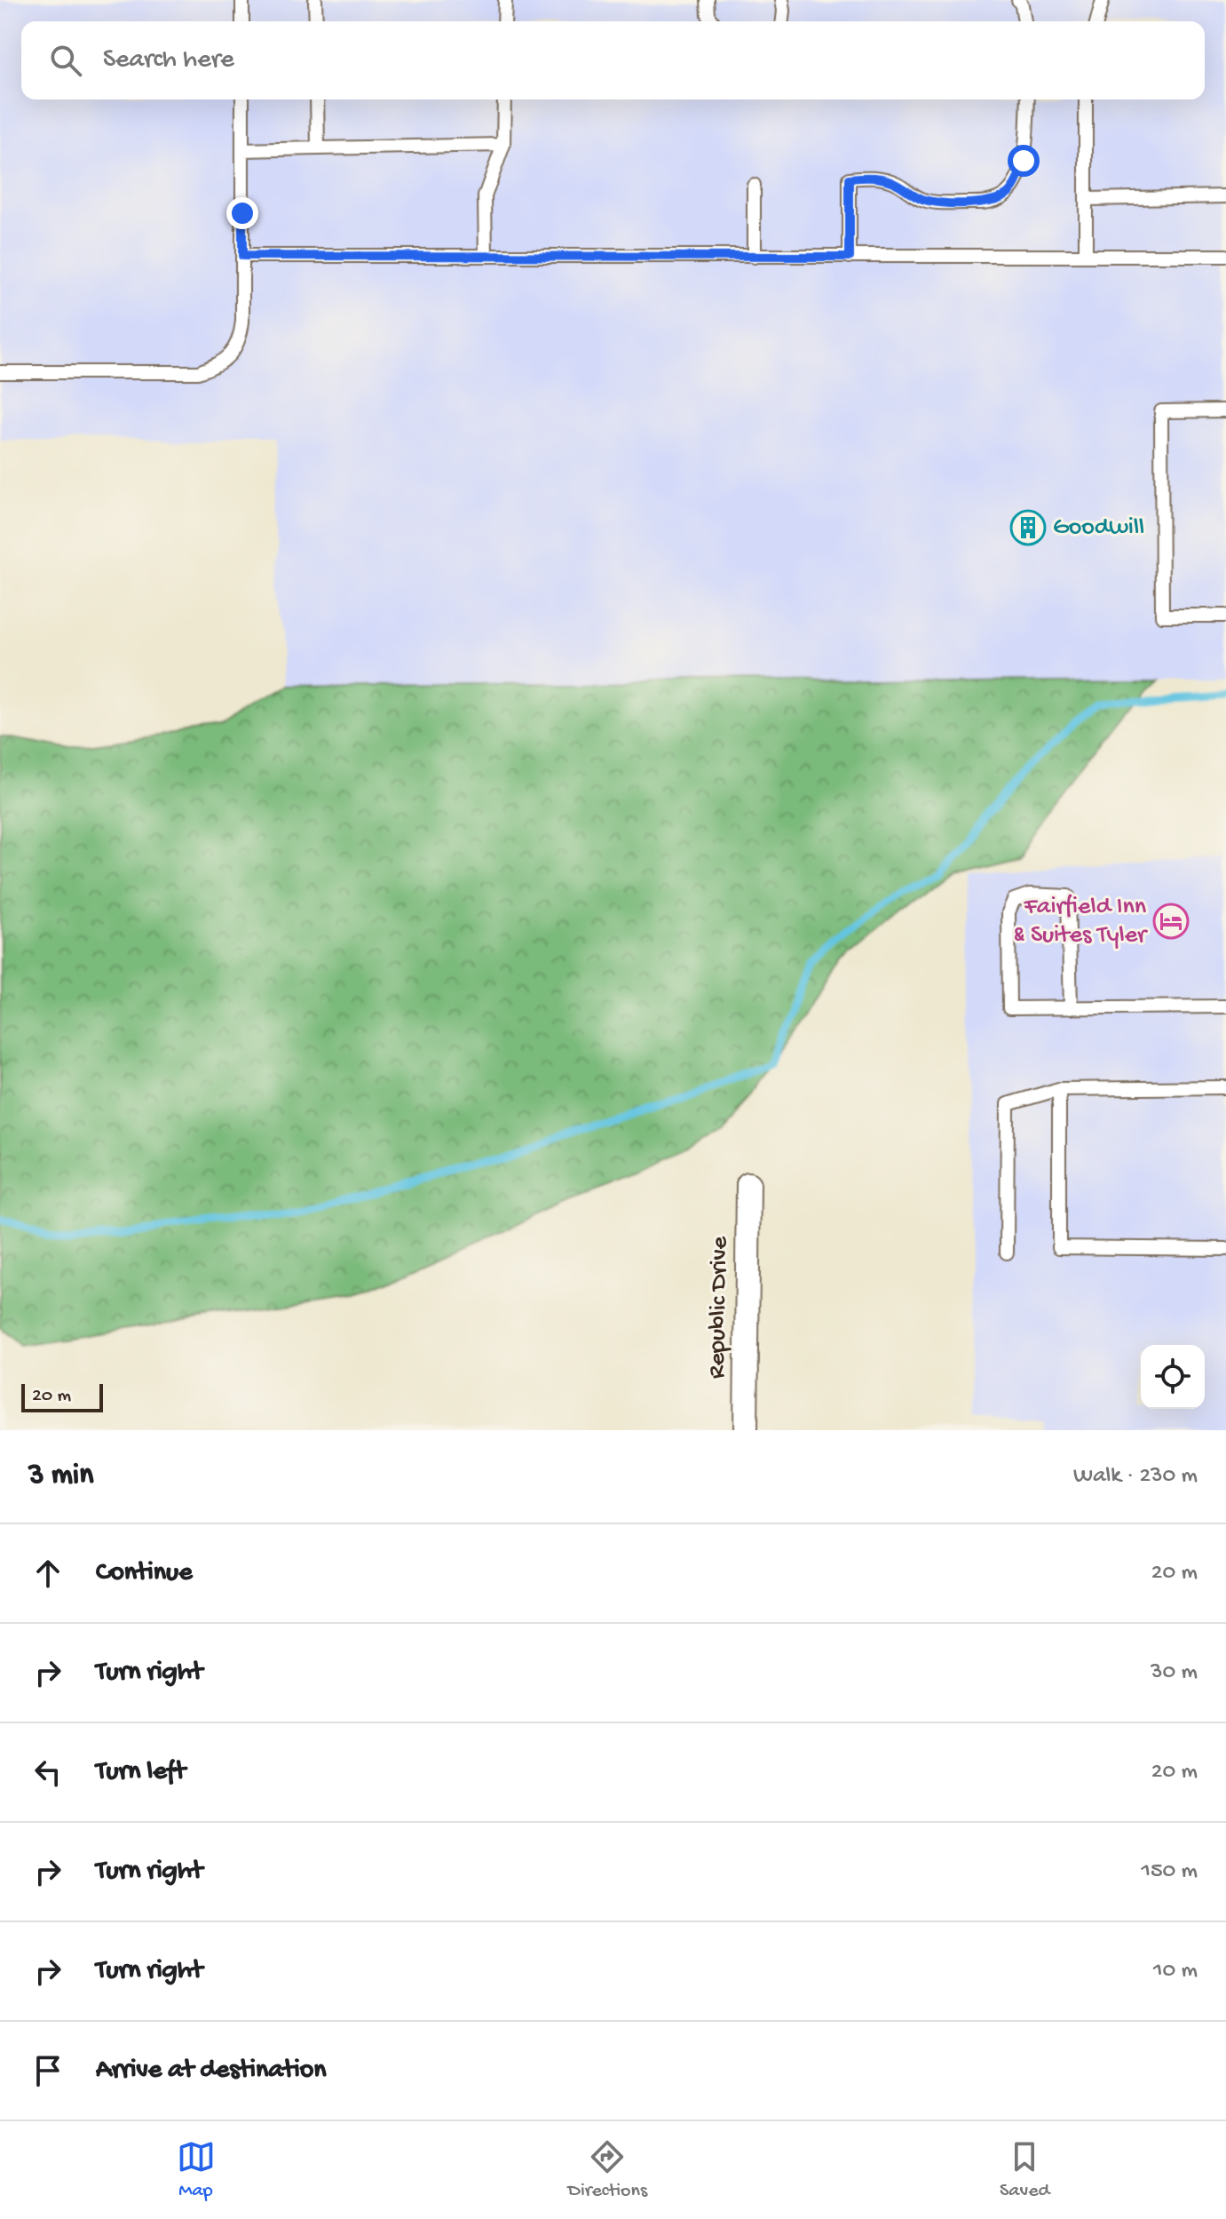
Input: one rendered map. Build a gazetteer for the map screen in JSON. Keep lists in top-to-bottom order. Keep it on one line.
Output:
{"streets":{"street":["Republic Drive"]},"places":{"building":["Goodwill"],"hotel":["Fairfield Inn & Suites Tyler"]},"scale_bar":"20 m","page":{"search":"Search here","scale":"20 m","heading":["3 min","Walk · 230 m"],"list":[["Continue","20 m"],["Turn right","30 m"],["Turn left","20 m"],["Turn right","150 m"],["Turn right","10 m"],"Arrive at destination"],"nav":["Map","Directions","Saved"]}}
